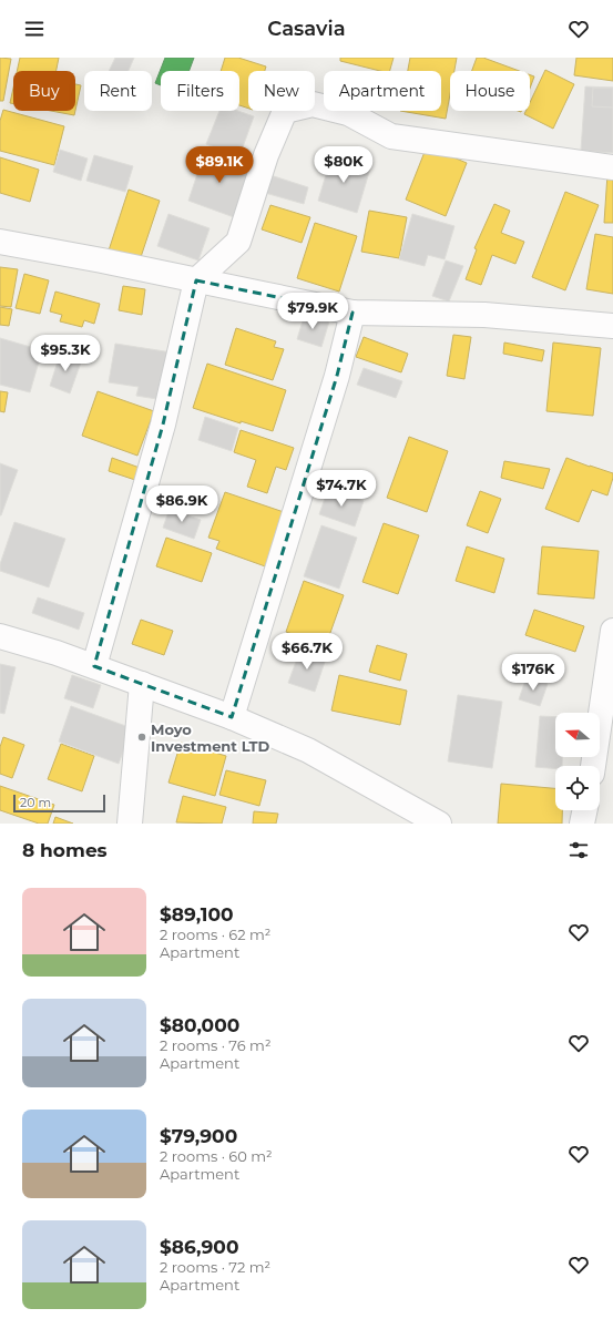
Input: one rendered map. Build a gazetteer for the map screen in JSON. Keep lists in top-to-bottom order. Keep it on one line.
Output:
{"places":["Moyo Investment LTD"],"scale_bar":"20 m","north":"left","page":{"header":"Casavia","chip":["Buy","Rent","Filters","New","Apartment","House"],"price":["$89.1K","$80K","$79.9K","$95.3K","$74.7K","$86.9K","$66.7K","$176K"],"scale":"20 m","heading":"8 homes","list":[{"name":"$89,100","note":"2 rooms · 62 m² · Apartment"},{"name":"$80,000","note":"2 rooms · 76 m² · Apartment"},{"name":"$79,900","note":"2 rooms · 60 m² · Apartment"},{"name":"$86,900","note":"2 rooms · 72 m² · Apartment"}]}}
